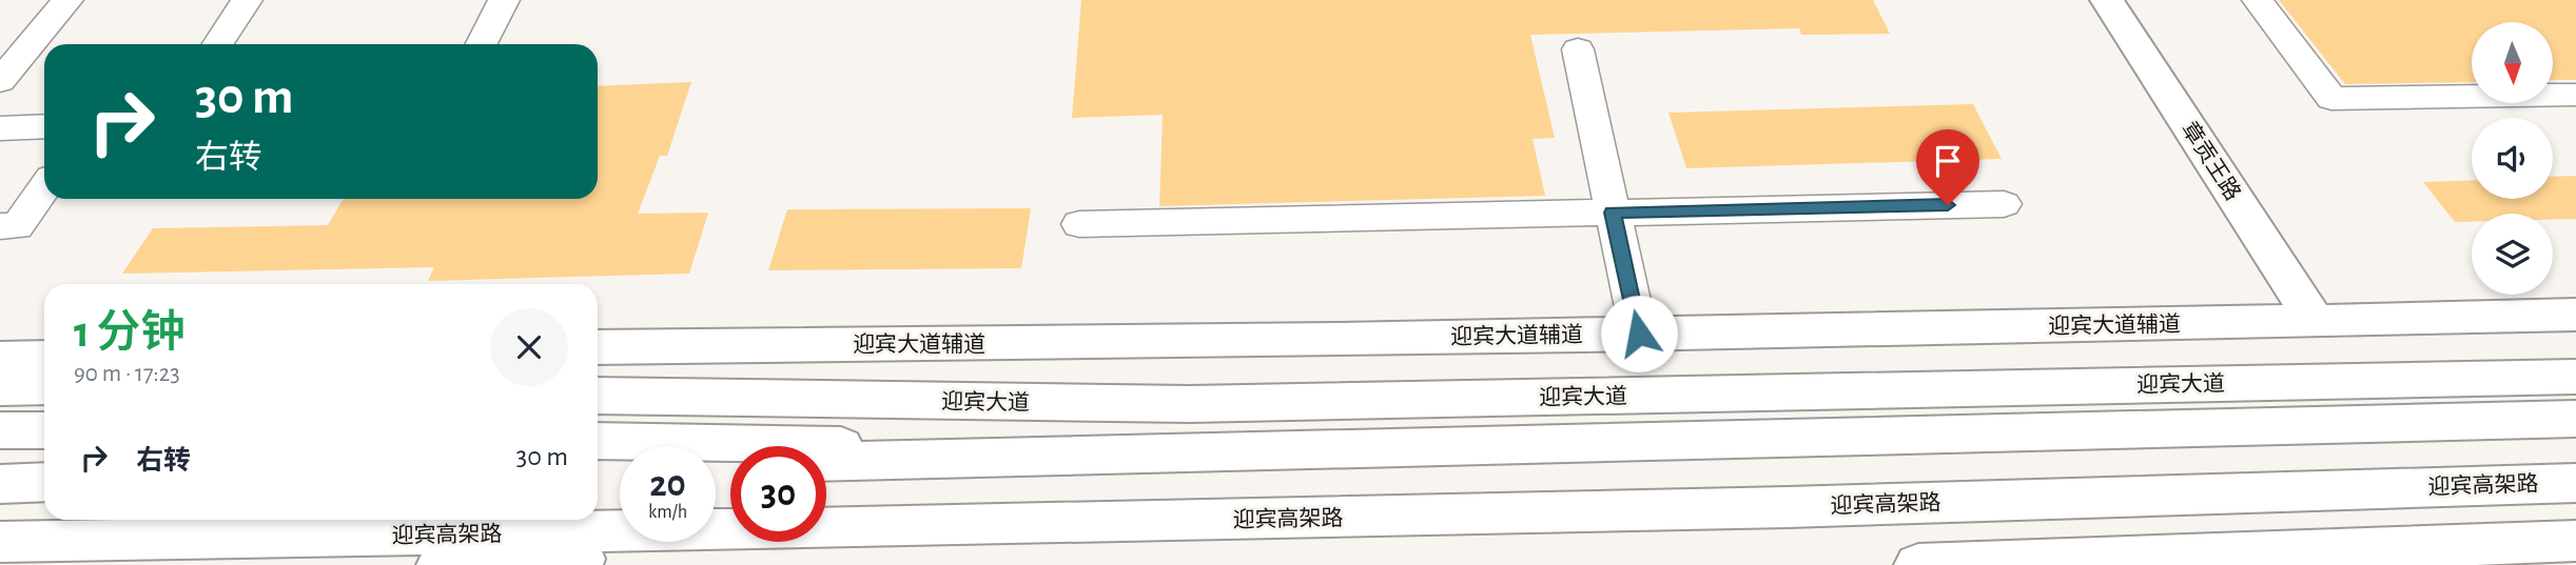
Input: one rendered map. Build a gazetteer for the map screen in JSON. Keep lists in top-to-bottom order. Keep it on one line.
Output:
{"streets":{"main road":["章贡王路","迎宾大道辅道","迎宾大道","迎宾高架路"]},"crossings":[["章贡王路","迎宾大道辅道"]],"north":"bottom","page":{"turn":["30 m","右转"],"heading":["1 分钟","90 m · 17:23"],"list":[{"name":"右转","value":"30 m"}],"speed":"20 km/h","limit":"30"}}
